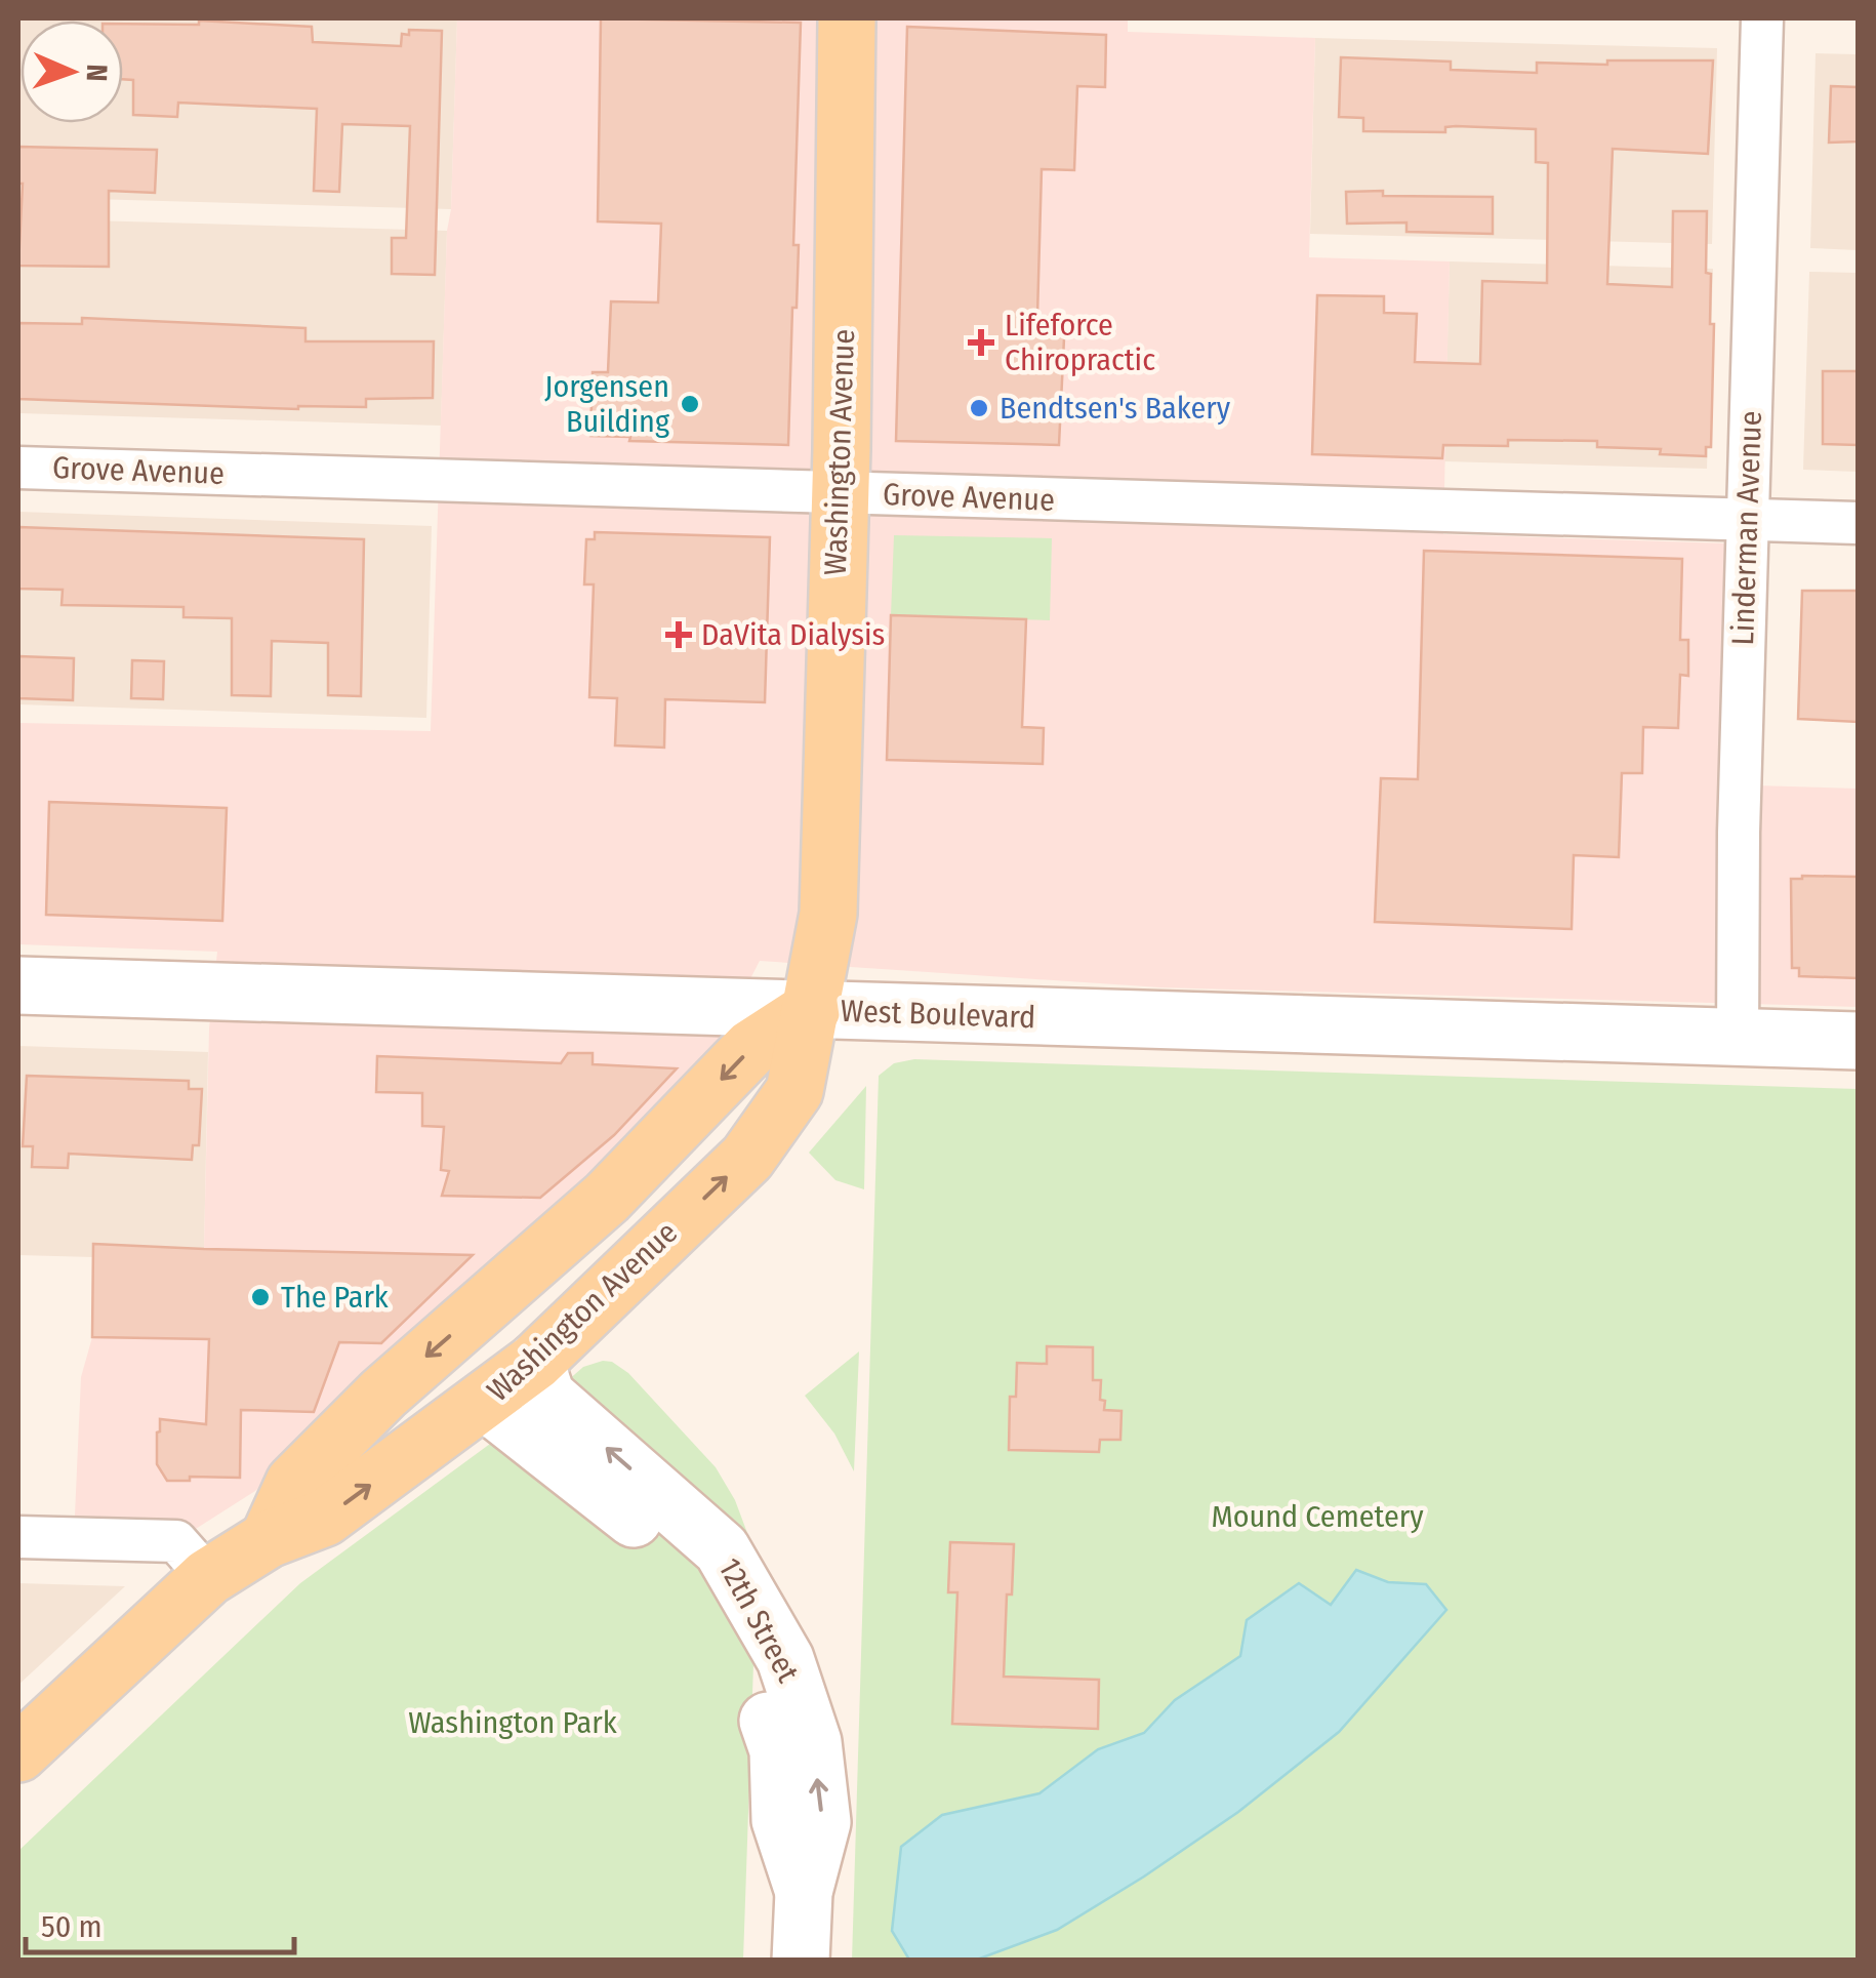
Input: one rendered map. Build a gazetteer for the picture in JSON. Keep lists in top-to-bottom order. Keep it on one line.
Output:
{"streets":{"main road":["Washington Avenue"],"street":["Grove Avenue","Linderman Avenue","West Boulevard","12th Street"]},"crossings":[["Washington Avenue","Grove Avenue"],["Washington Avenue","West Boulevard"],["Washington Avenue","12th Street"],["Grove Avenue","Linderman Avenue"],["Linderman Avenue","West Boulevard"]],"parks":["Mound Cemetery","Washington Park"],"places":{"health":["Lifeforce Chiropractic","DaVita Dialysis"],"other":["Jorgensen Building","Bendtsen's Bakery","The Park"]},"scale_bar":"50 m","north":"right"}
